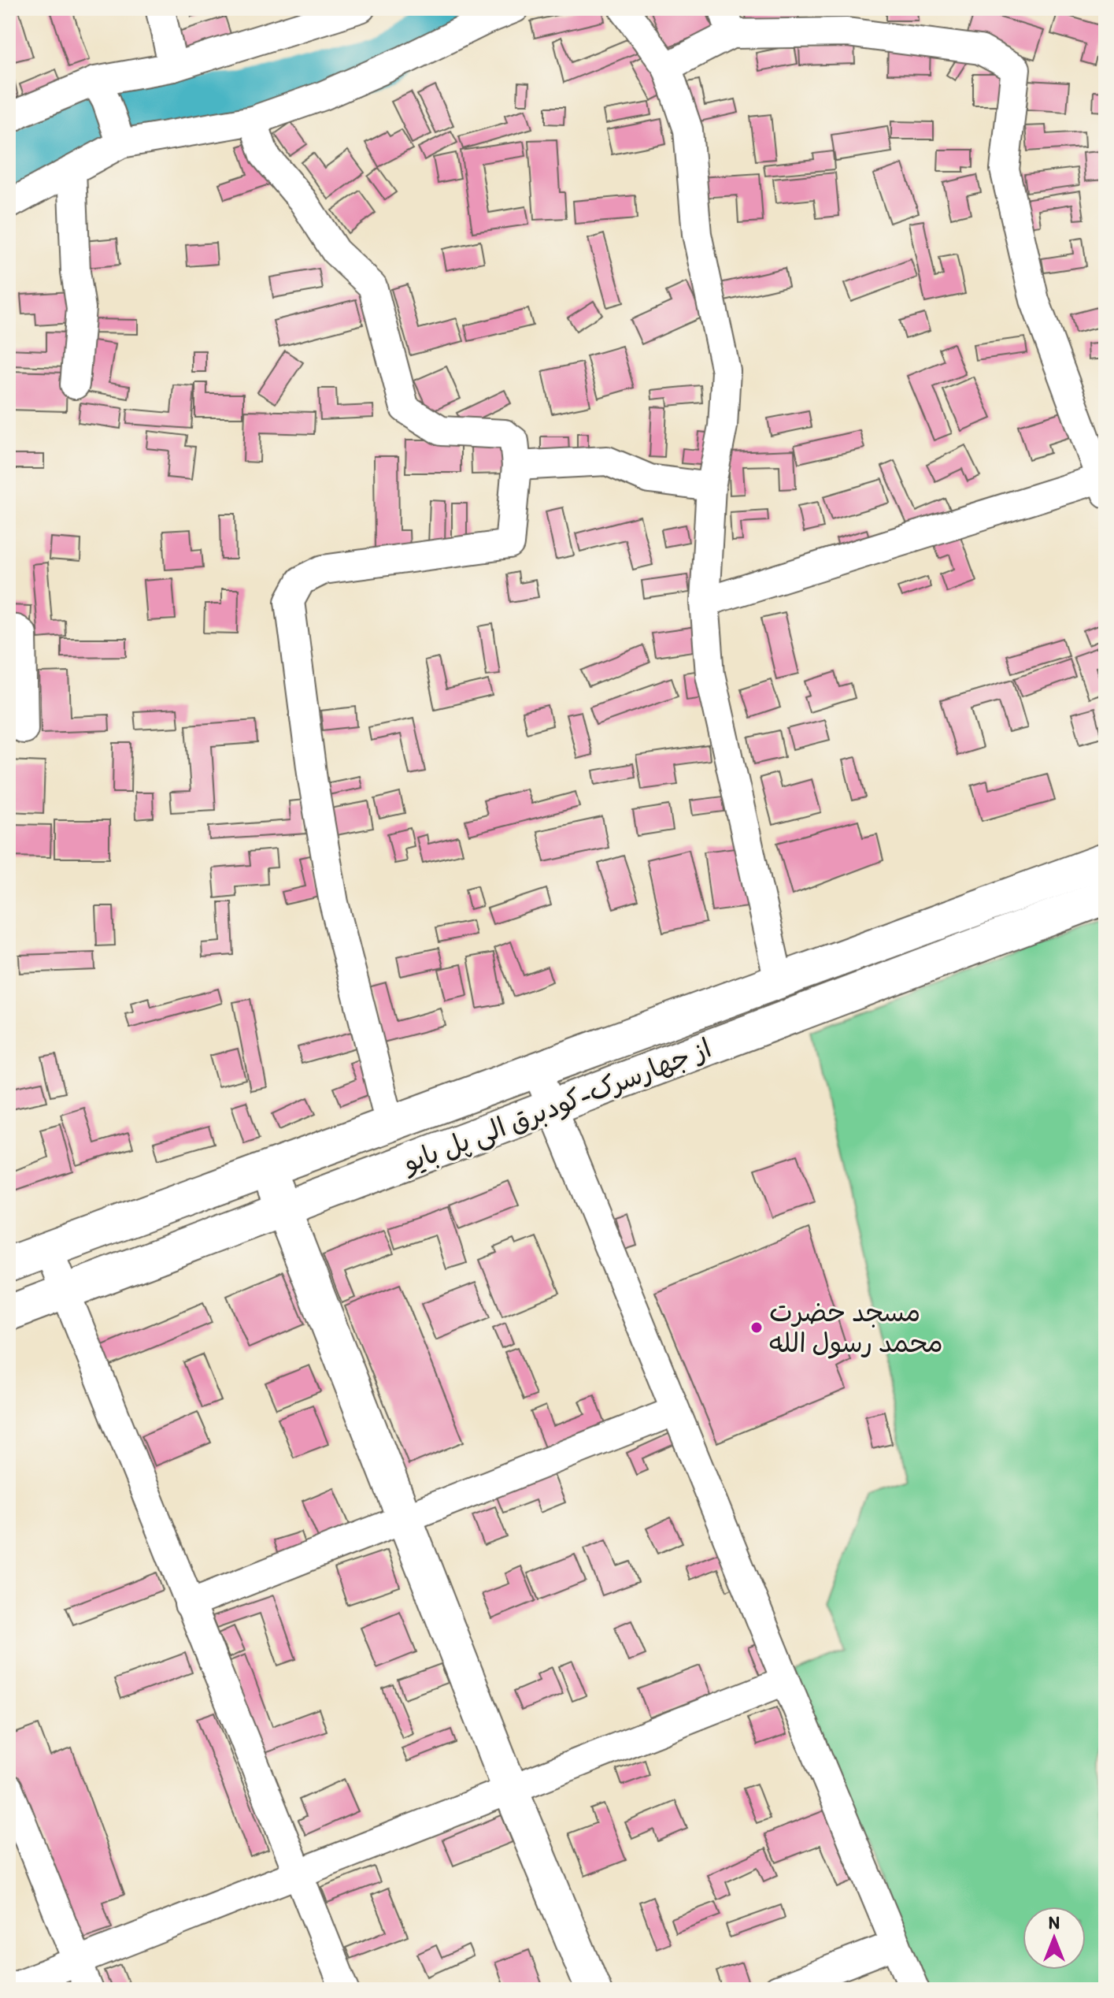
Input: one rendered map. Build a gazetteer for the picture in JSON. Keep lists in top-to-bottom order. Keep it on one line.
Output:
{"streets":{"street":["از جهارسرک-کودبرق الی پل بایو"]},"places":["مسجد حضرت محمد رسول الله"],"north":"top"}
